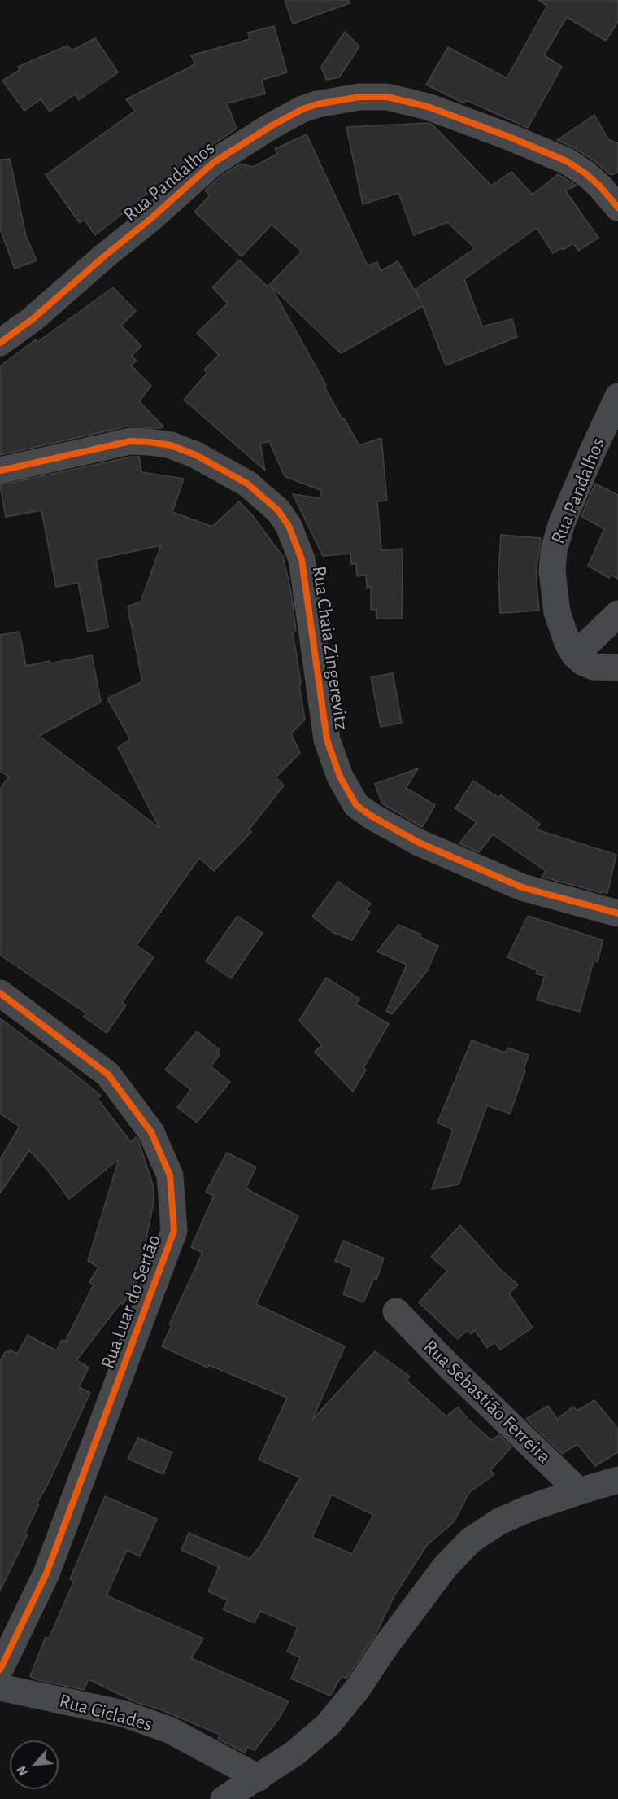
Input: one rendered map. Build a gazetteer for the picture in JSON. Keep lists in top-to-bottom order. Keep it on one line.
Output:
{"streets":{"street":["Rua Pandalhos","Rua Chaia Zingerevitz","Rua Luar do Sertão","Rua Sebastião Ferreira","Rua Ciclades"]},"north":"bottom left"}
